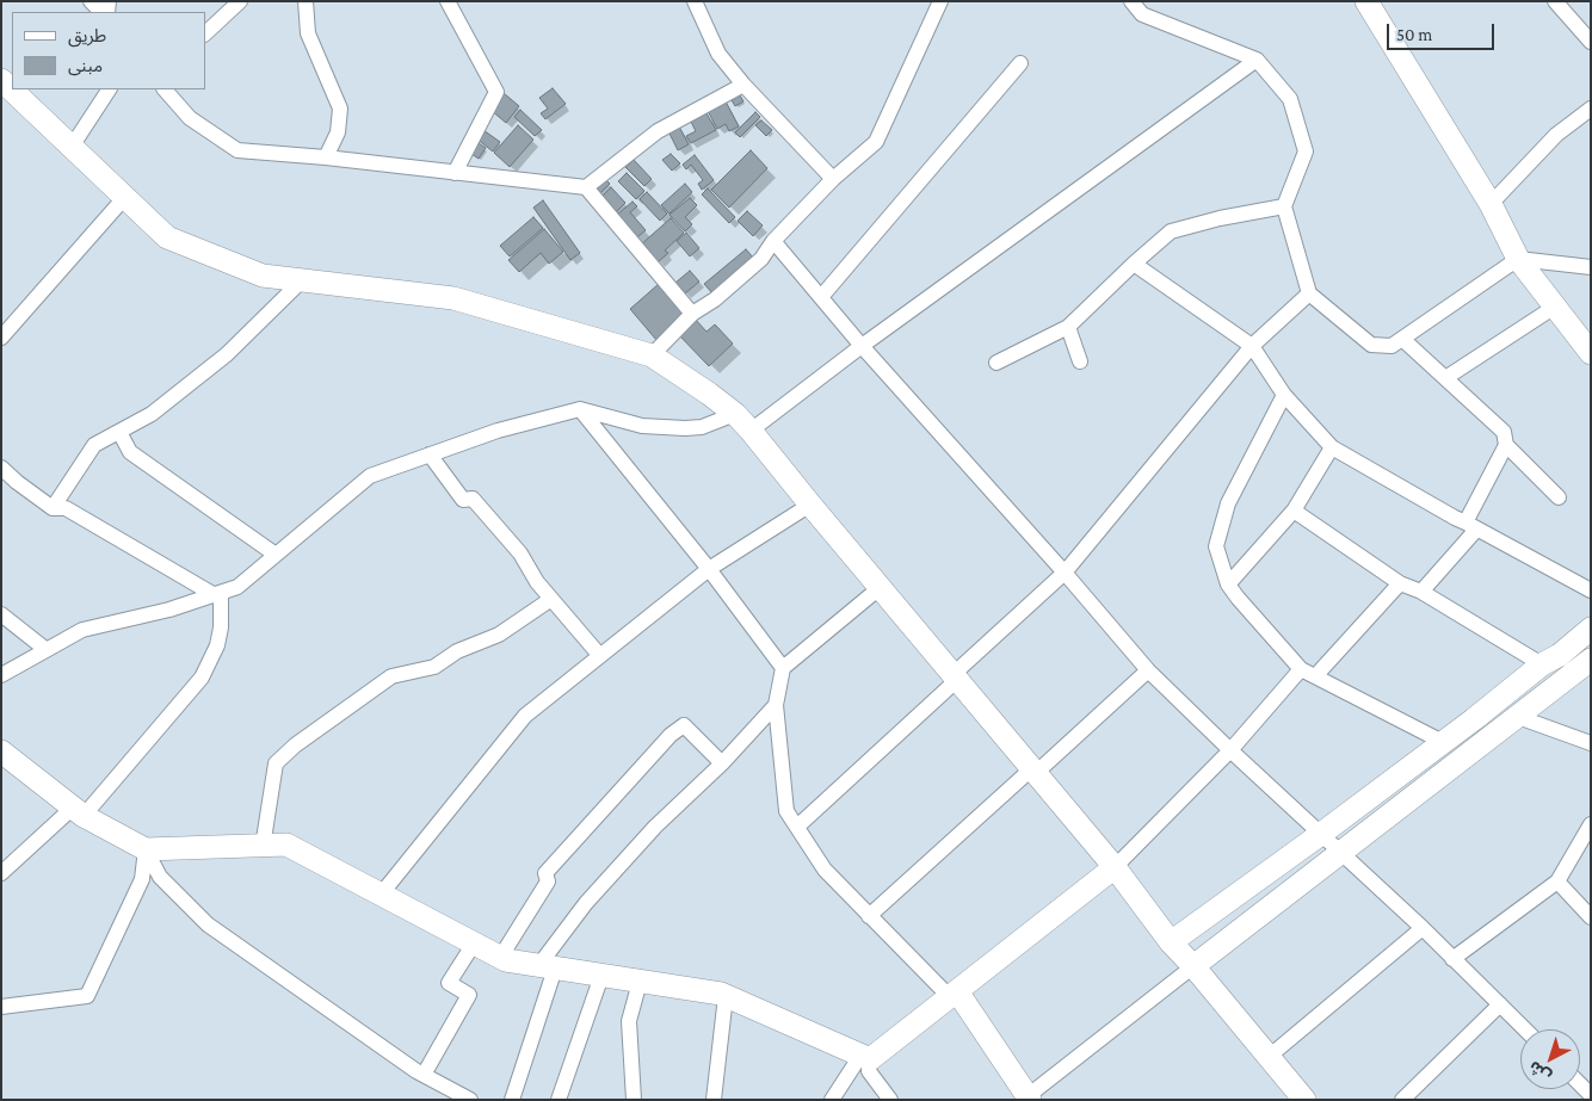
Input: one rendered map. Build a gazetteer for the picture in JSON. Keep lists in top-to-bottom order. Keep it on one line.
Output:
{"legend":["طريق","مبنى"],"scale_bar":"50 m","north":"bottom left"}
